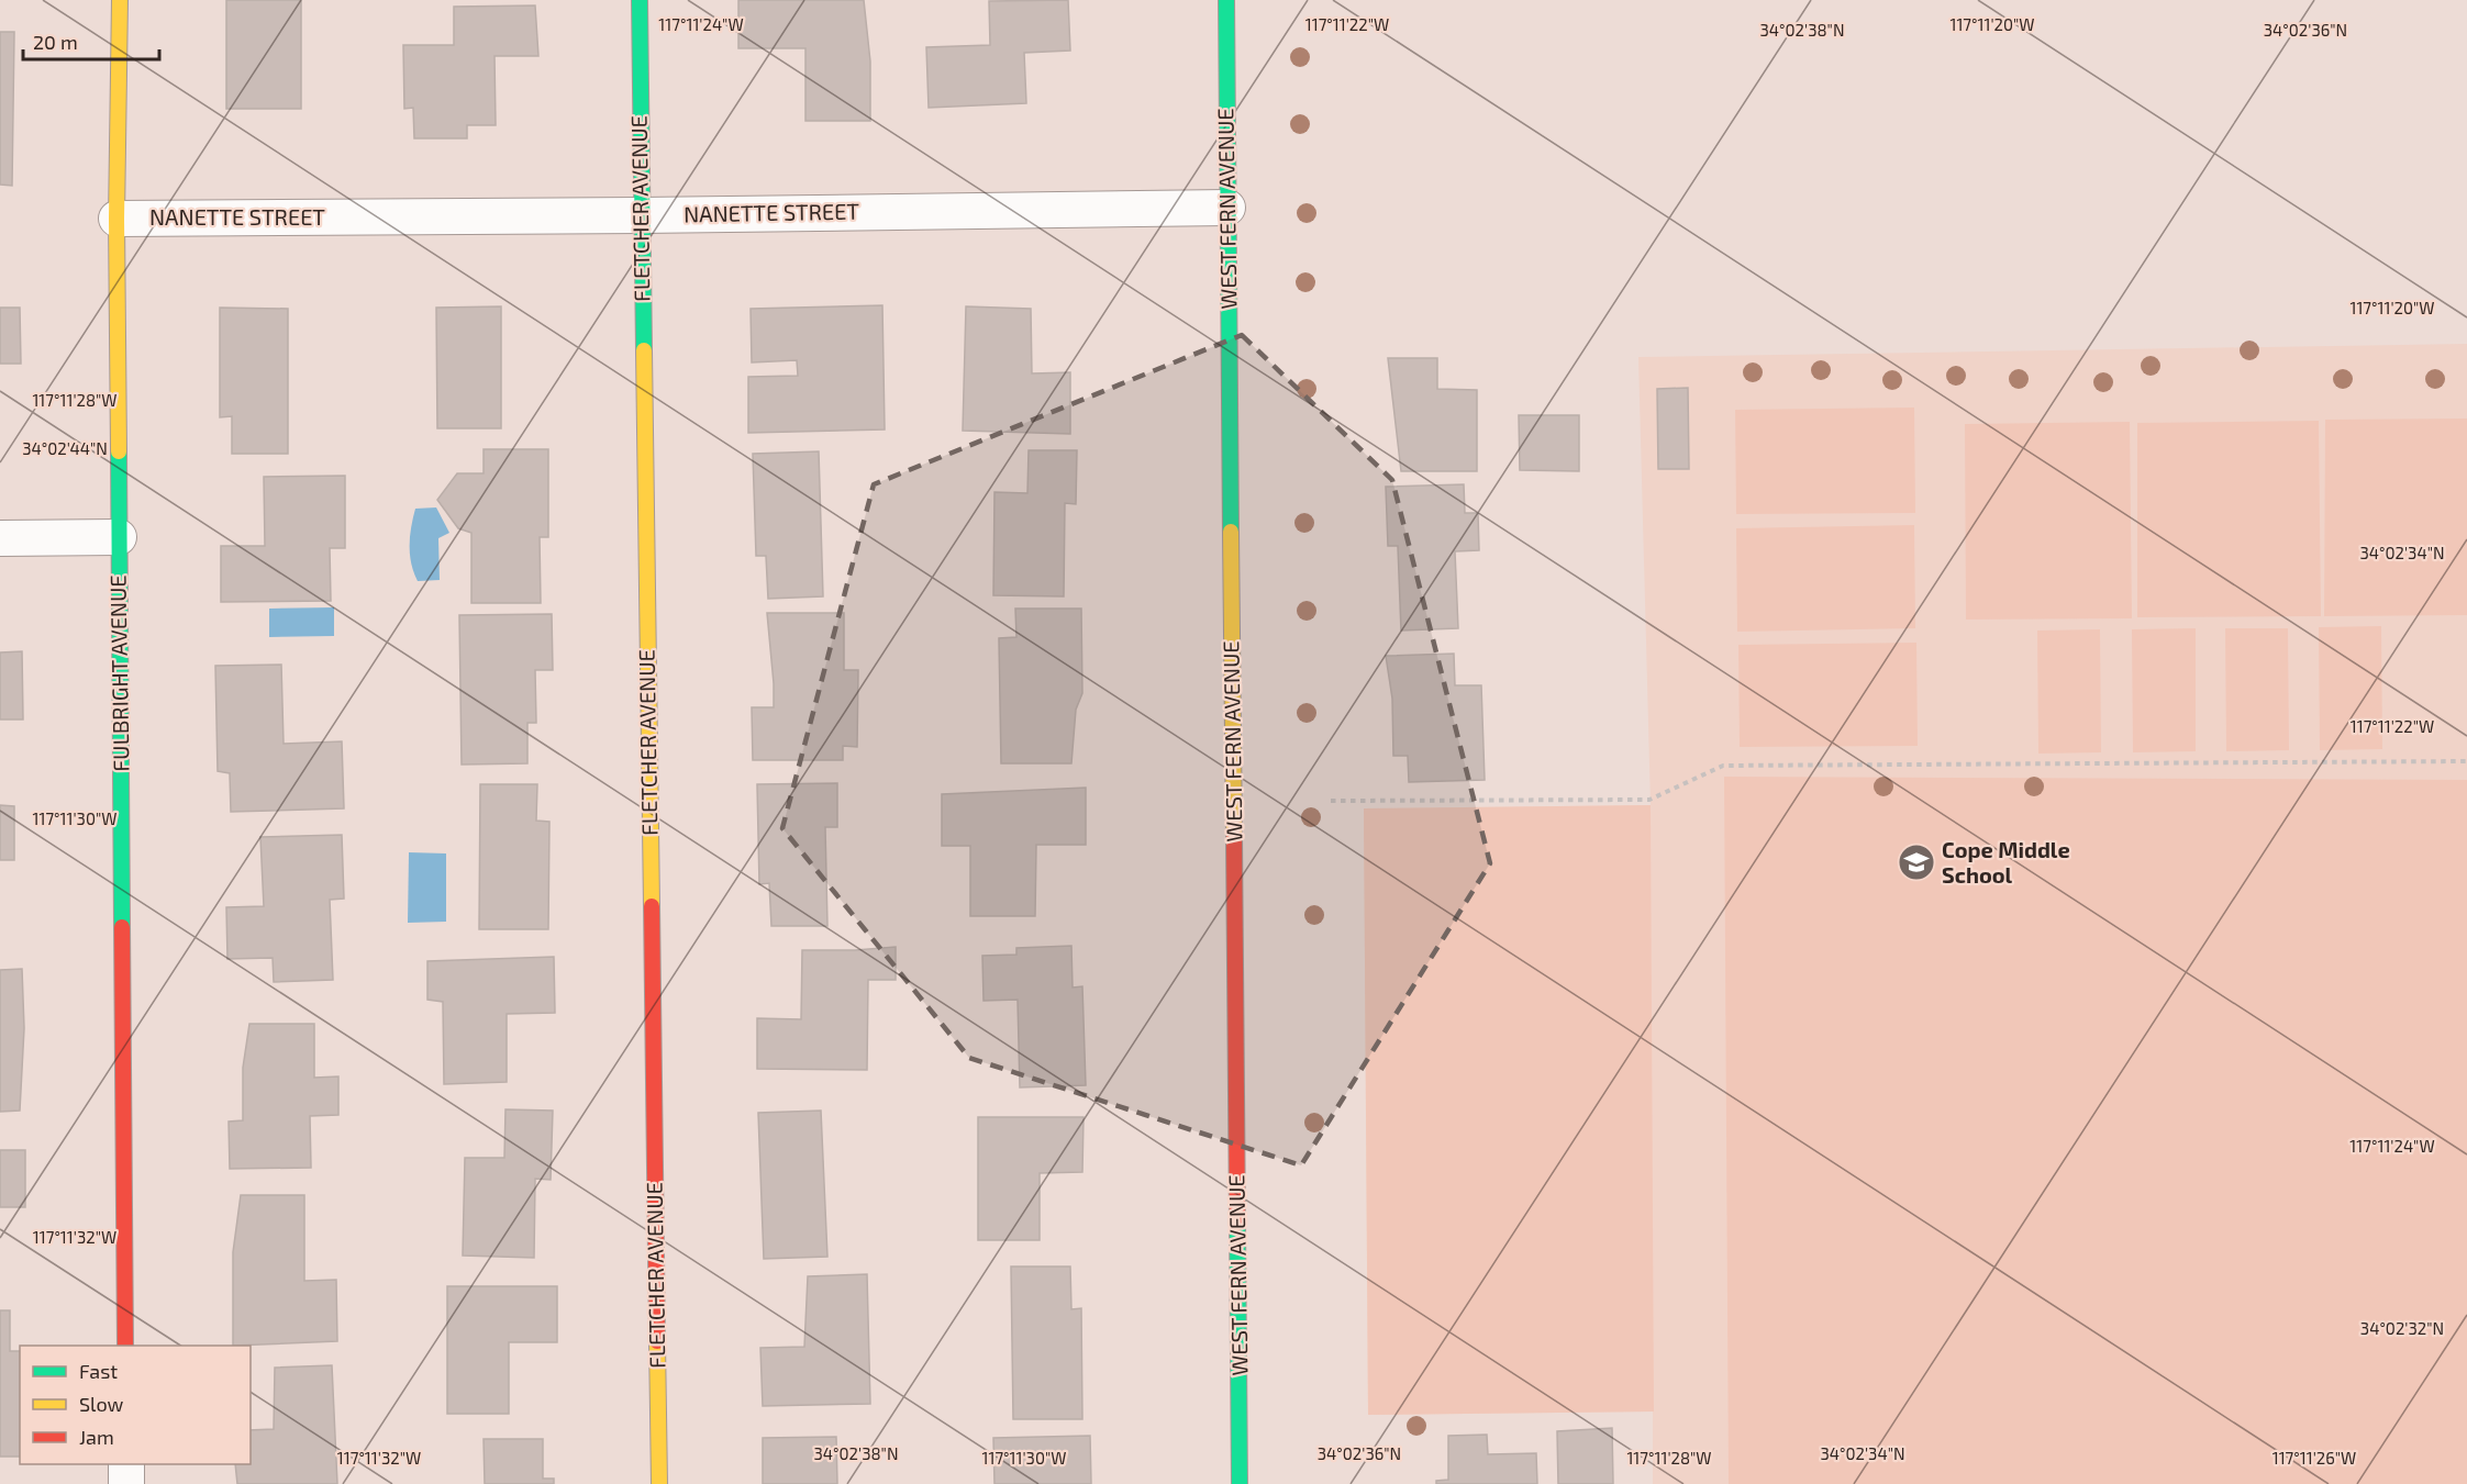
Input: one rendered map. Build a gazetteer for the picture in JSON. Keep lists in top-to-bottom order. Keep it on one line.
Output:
{"streets":{"street":["FLETCHER AVENUE","WEST FERN AVENUE","NANETTE STREET","FULBRIGHT AVENUE"]},"crossings":[["FLETCHER AVENUE","NANETTE STREET"],["WEST FERN AVENUE","NANETTE STREET"],["NANETTE STREET","FULBRIGHT AVENUE"]],"places":{"school or university":["Cope Middle School"]},"legend":["Fast","Slow","Jam"],"scale_bar":"20 m","coordinates":["117°11'24\"W","117°11'22\"W","117°11'20\"W","34°02'38\"N","34°02'36\"N","117°11'28\"W","34°02'44\"N","34°02'34\"N","117°11'30\"W","117°11'32\"W","34°02'32\"N","117°11'26\"W"]}
